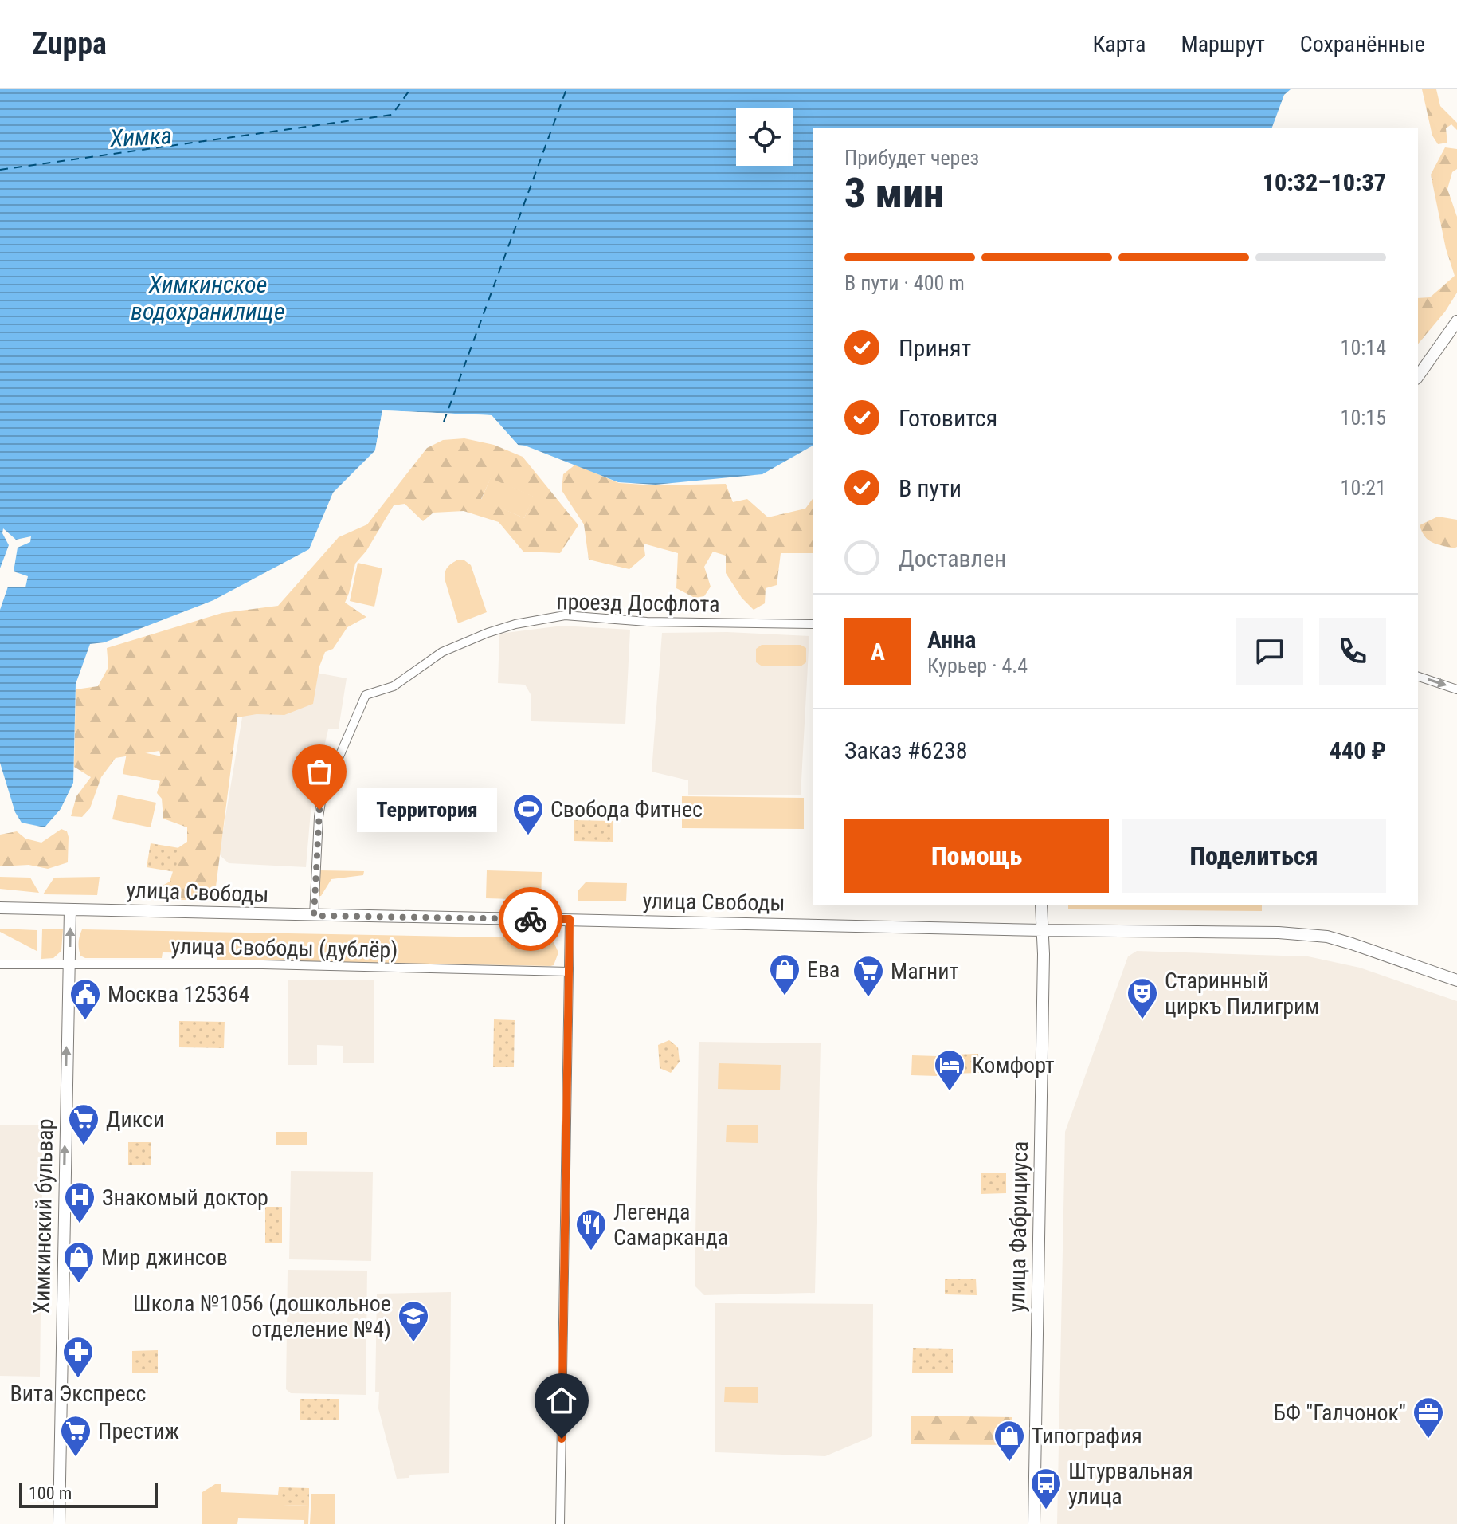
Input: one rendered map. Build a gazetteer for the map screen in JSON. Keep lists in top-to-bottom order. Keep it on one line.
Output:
{"streets":{"main road":["улица Свободы","Химкинский бульвар","улица Фабрициуса"],"street":["проезд Досфлота","улица Свободы (дублёр)"]},"crossings":[["проезд Досфлота","улица Свободы"],["улица Свободы","Химкинский бульвар"],["улица Свободы","улица Фабрициуса"],["улица Свободы (дублёр)","Химкинский бульвар"]],"one_way":["Химкинский бульвар"],"water":["Химка","Химкинское водохранилище"],"places":{"other":["Территория"],"sports":["Свобода Фитнес"],"shop":["Ева","Мир джинсов","Типография"],"supermarket":["Магнит","Дикси","Престиж"],"theatre":["Старинный циркъ Пилигрим"],"public building":["Москва 125364"],"hotel":["Комфорт"],"hospital":["Знакомый доктор"],"restaurant":["Легенда Самарканда"],"school or university":["Школа №1056 (дошкольное отделение №4)"],"pharmacy":["Вита Экспресс"],"office":["БФ \"Галчонок\""],"bus stop":["Штурвальная улица"]},"scale_bar":"100 m","page":{"header":"Zuppa","nav":["Карта","Маршрут","Сохранённые"],"heading":["3 мин","Прибудет через","10:32–10:37"],"panel":["Анна","Курьер · 4.4","Заказ #6238","440 ₽"],"bar":"В пути · 400 m","list":[["Принят","10:14"],["Готовится","10:15"],["В пути","10:21"],"Доставлен"],"round":"А","bubble":"Территория","buttons":["Помощь","Поделиться"],"scale":"100 m"}}
